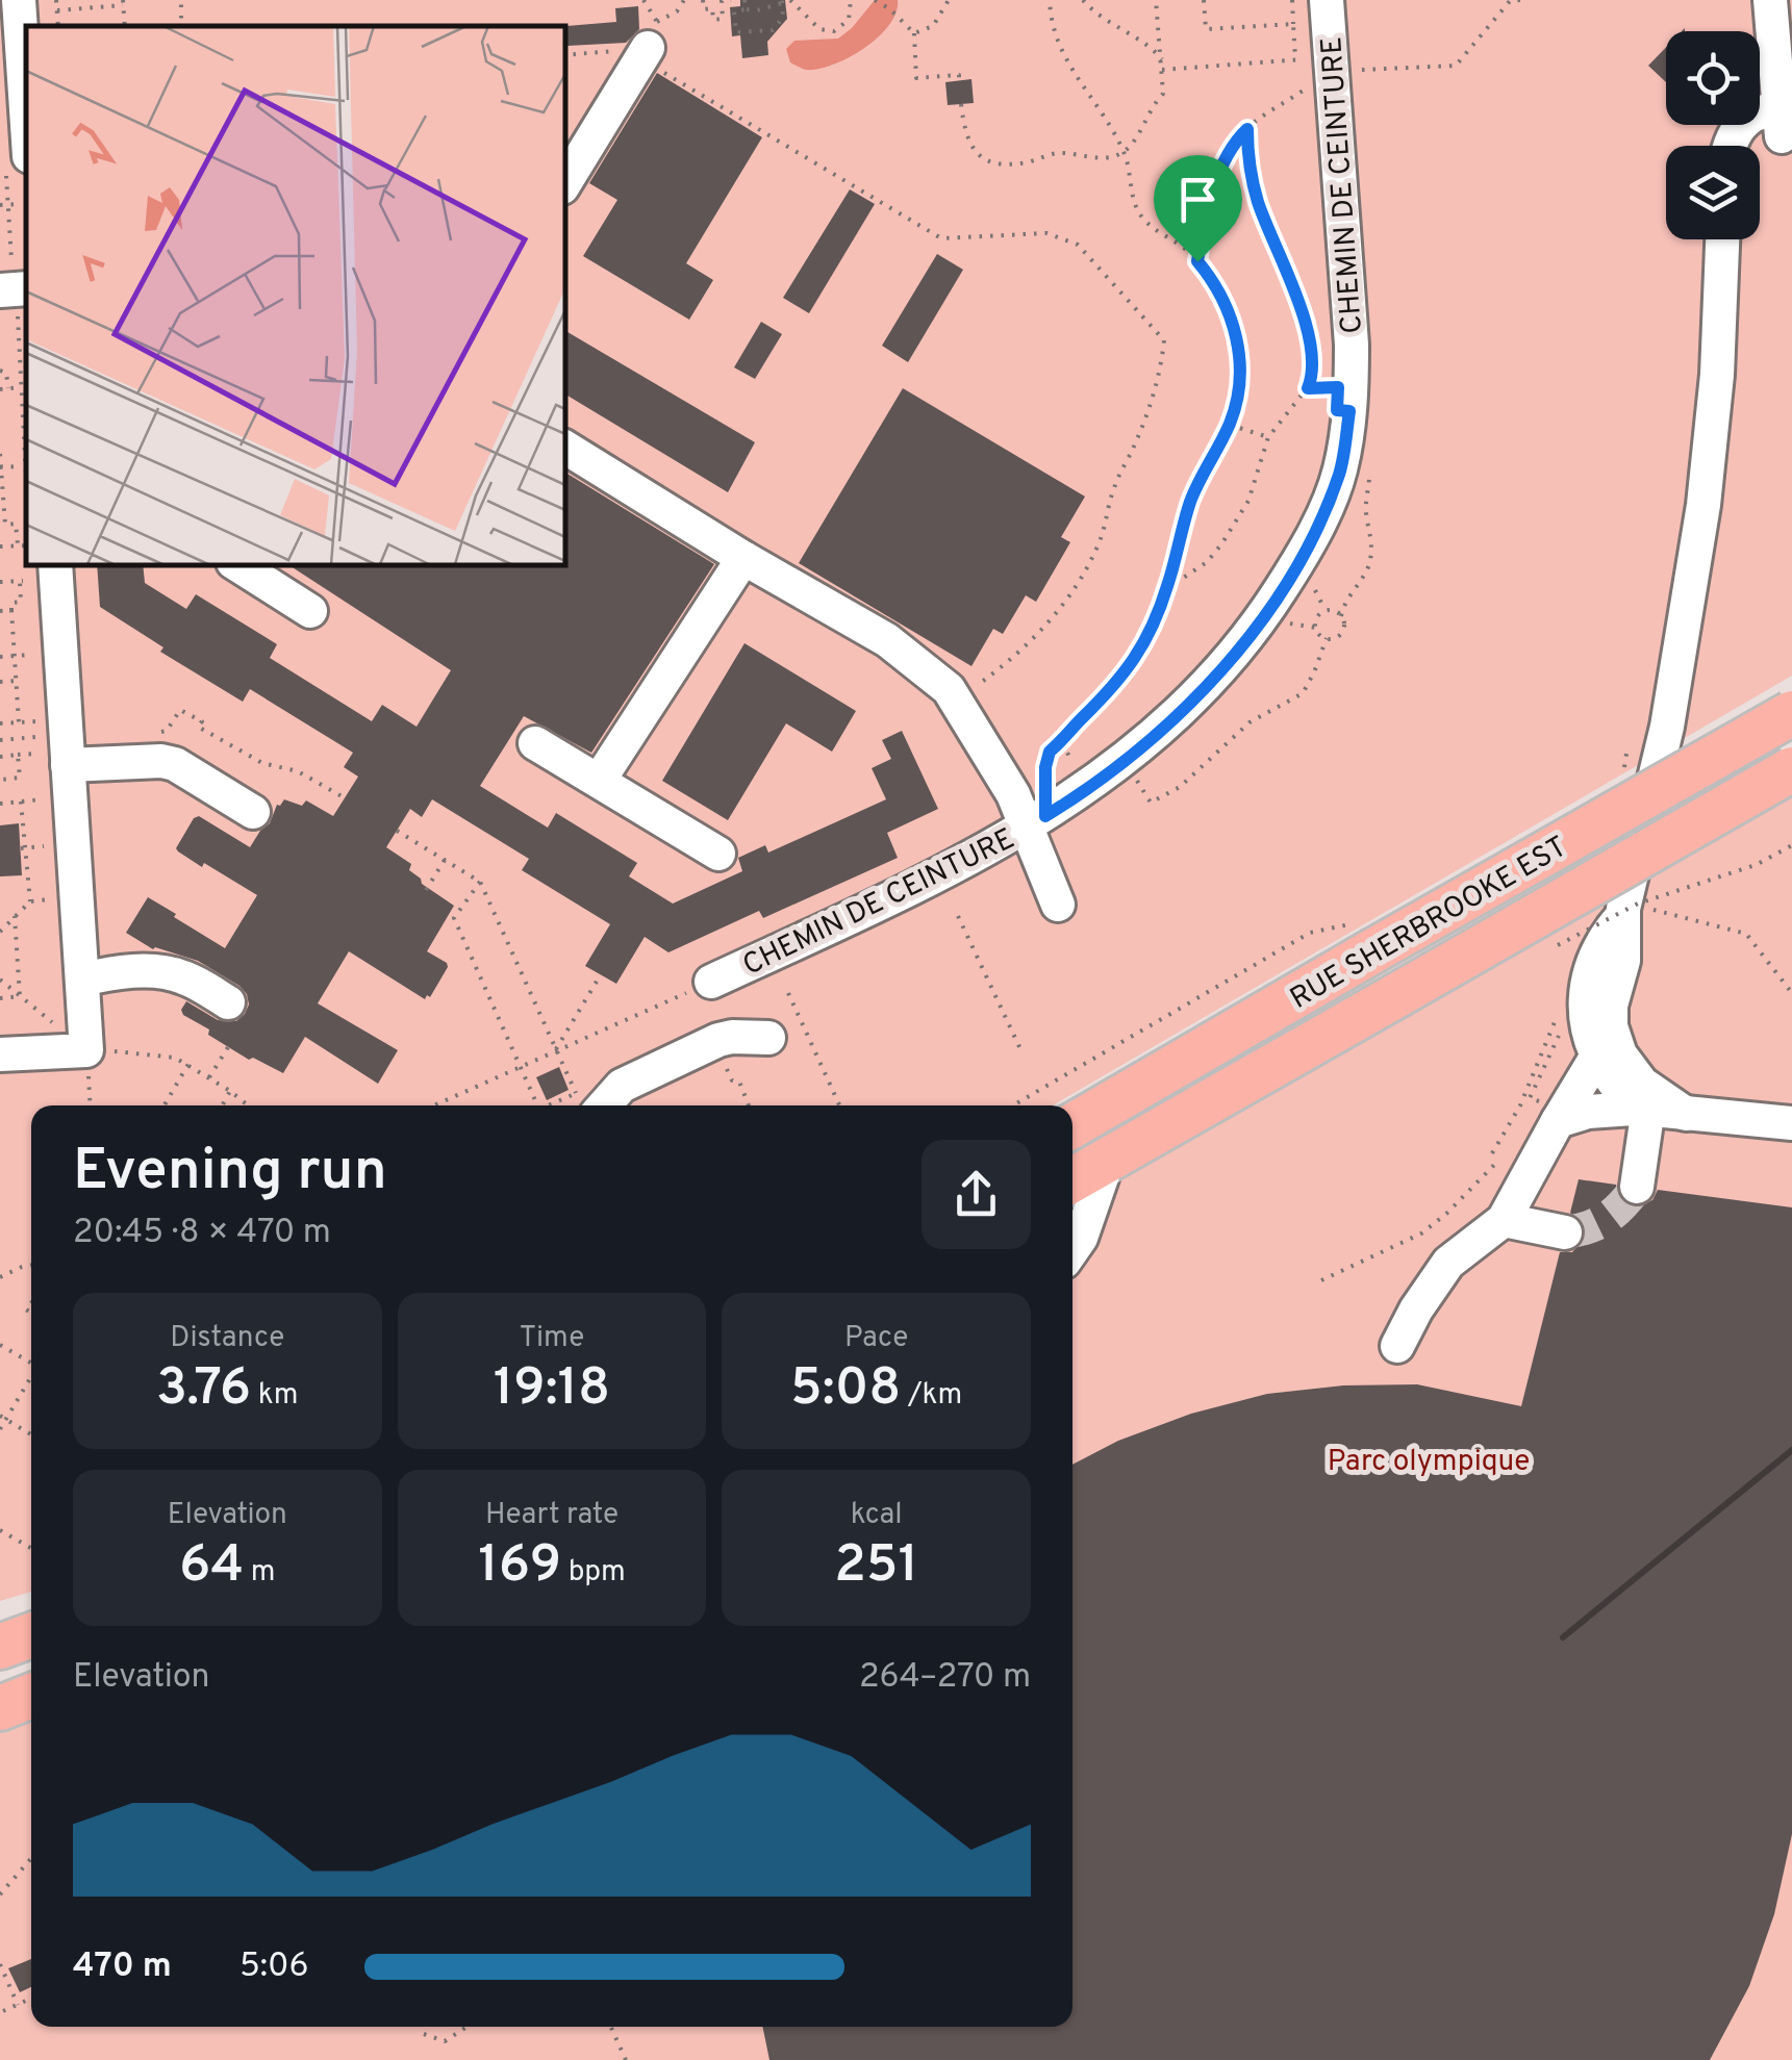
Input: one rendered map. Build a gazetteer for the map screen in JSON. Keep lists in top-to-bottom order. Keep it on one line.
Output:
{"streets":{"main road":["RUE SHERBROOKE EST"],"lane":["CHEMIN DE CEINTURE"]},"parks":["Parc olympique"],"page":{"heading":["Evening run","20:45 · 8 × 470 m"],"stats":[["Distance","3.76 km"],["Time","19:18"],["Pace","5:08 /km"],["Elevation","64 m"],["Heart rate","169 bpm"],["kcal","251"]],"chart":["Elevation","264–270 m"],"list":[{"name":"470 m","note":"5:06"}]}}
